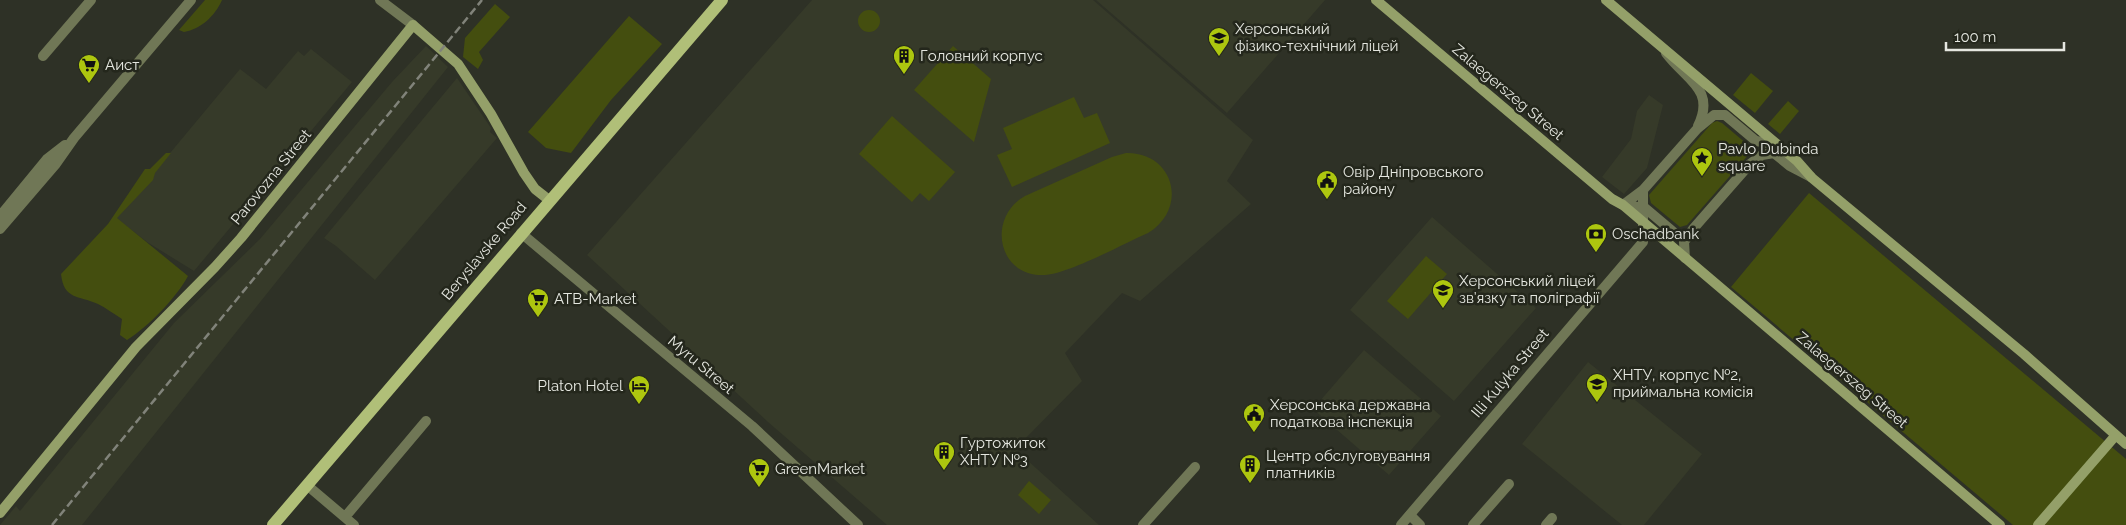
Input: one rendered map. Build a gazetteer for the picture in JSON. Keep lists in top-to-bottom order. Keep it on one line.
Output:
{"streets":{"main road":["Zalaegerszeg Street","Parovozna Street","Beryslavske Road"],"street":["Myru Street","Illi Kulyka Street"]},"crossings":[["Beryslavske Road","Myru Street"]],"places":{"school or university":["Херсонський фізико-технічний ліцей","Херсонський ліцей зв’язку та поліграфії","ХНТУ, корпус №2, приймальна комісія"],"building":["Головний корпус","Гуртожиток ХНТУ №3","Центр обслуговування платників"],"supermarket":["Аист","ATB-Market","GreenMarket"],"place":["Pavlo Dubinda square"],"public building":["Овір Дніпровського району","Херсонська державна податкова інспекція"],"bank":["Oschadbank"],"hotel":["Platon Hotel"]},"scale_bar":"100 m"}
